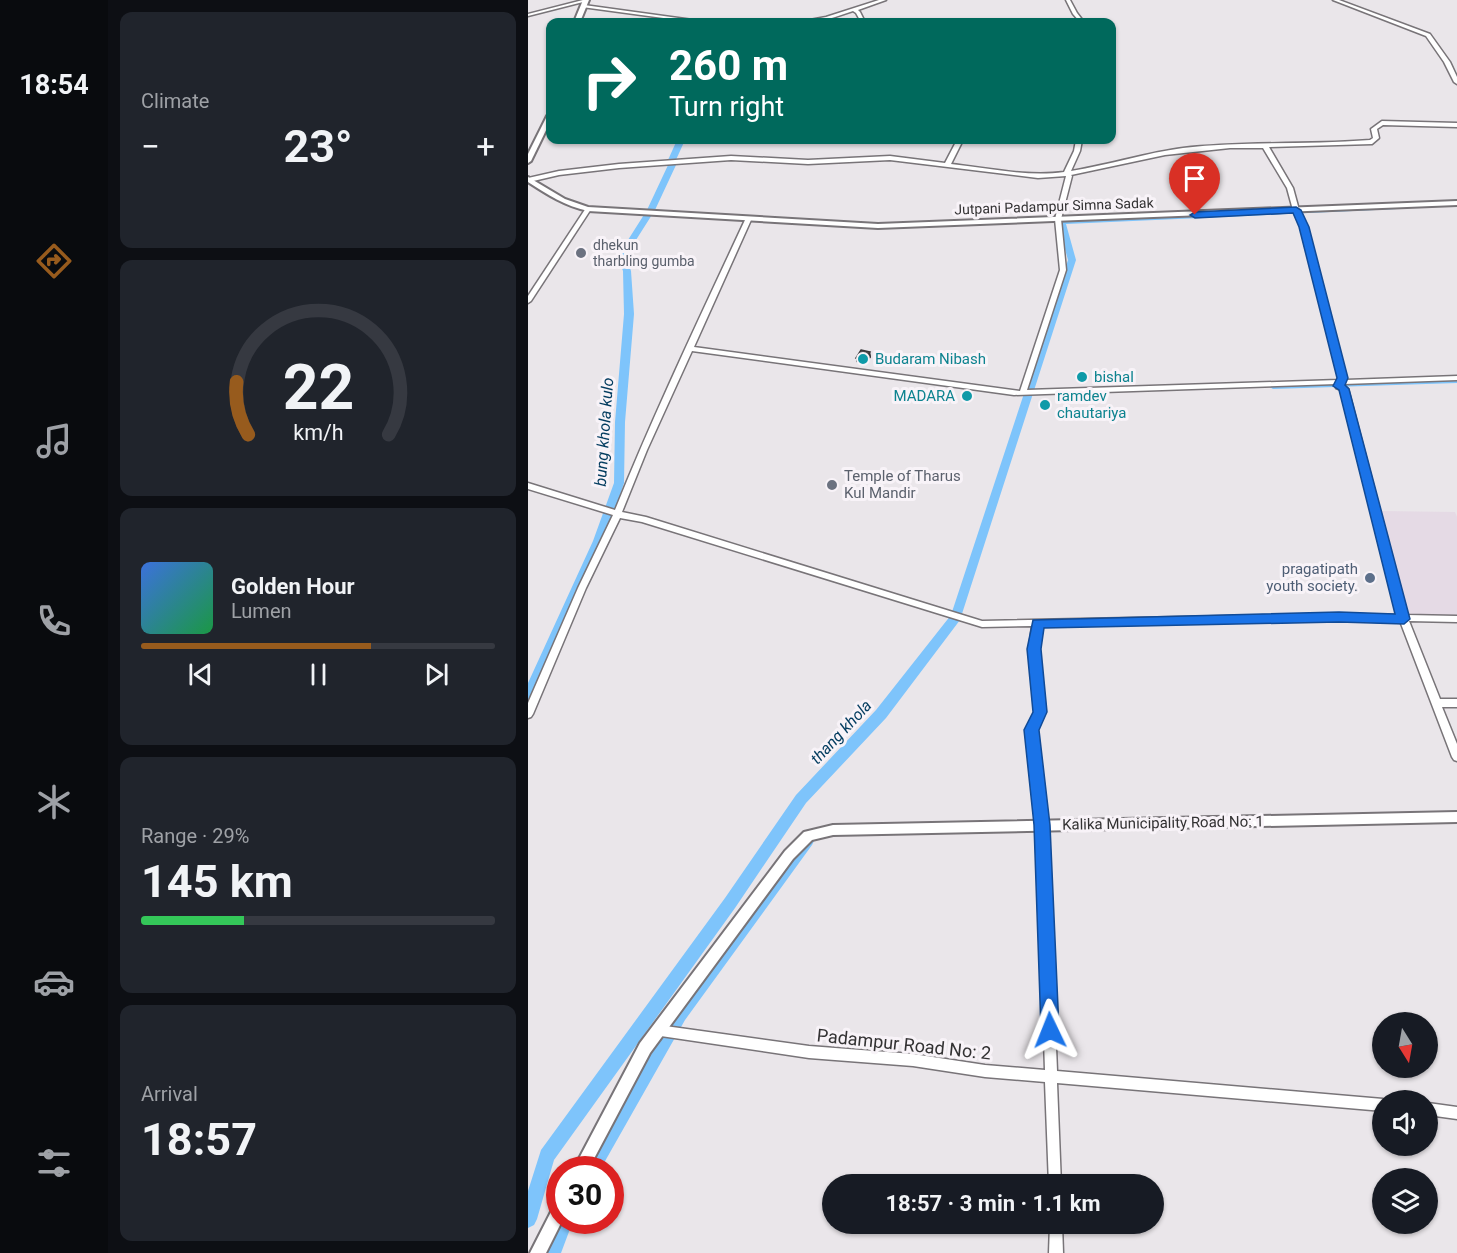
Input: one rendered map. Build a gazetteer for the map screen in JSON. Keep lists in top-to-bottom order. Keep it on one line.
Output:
{"streets":{"street":["Jutpani Padampur Simna Sadak","Kalika Municipality Road No: 1","Padampur Road No: 2"]},"crossings":[["Kalika Municipality Road No: 1","Padampur Road No: 2"]],"water":["bung khola kulo","thang khola"],"places":["dhekun tharbling gumba","Budaram Nibash","bishal","MADARA","ramdev chautariya","Temple of Tharus Kul Mandir","pragatipath youth society."],"north":"bottom","page":{"tabs":"18:54","tile":["Climate",["Range · 29%","145 km"],["Arrival","18:57"]],"turn":["260 m","Turn right"],"heat":["−","23°","+"],"song":["Golden Hour","Lumen"],"limit":"30","trip":"18:57 · 3 min · 1.1 km","gauge":["22","km/h"]}}
